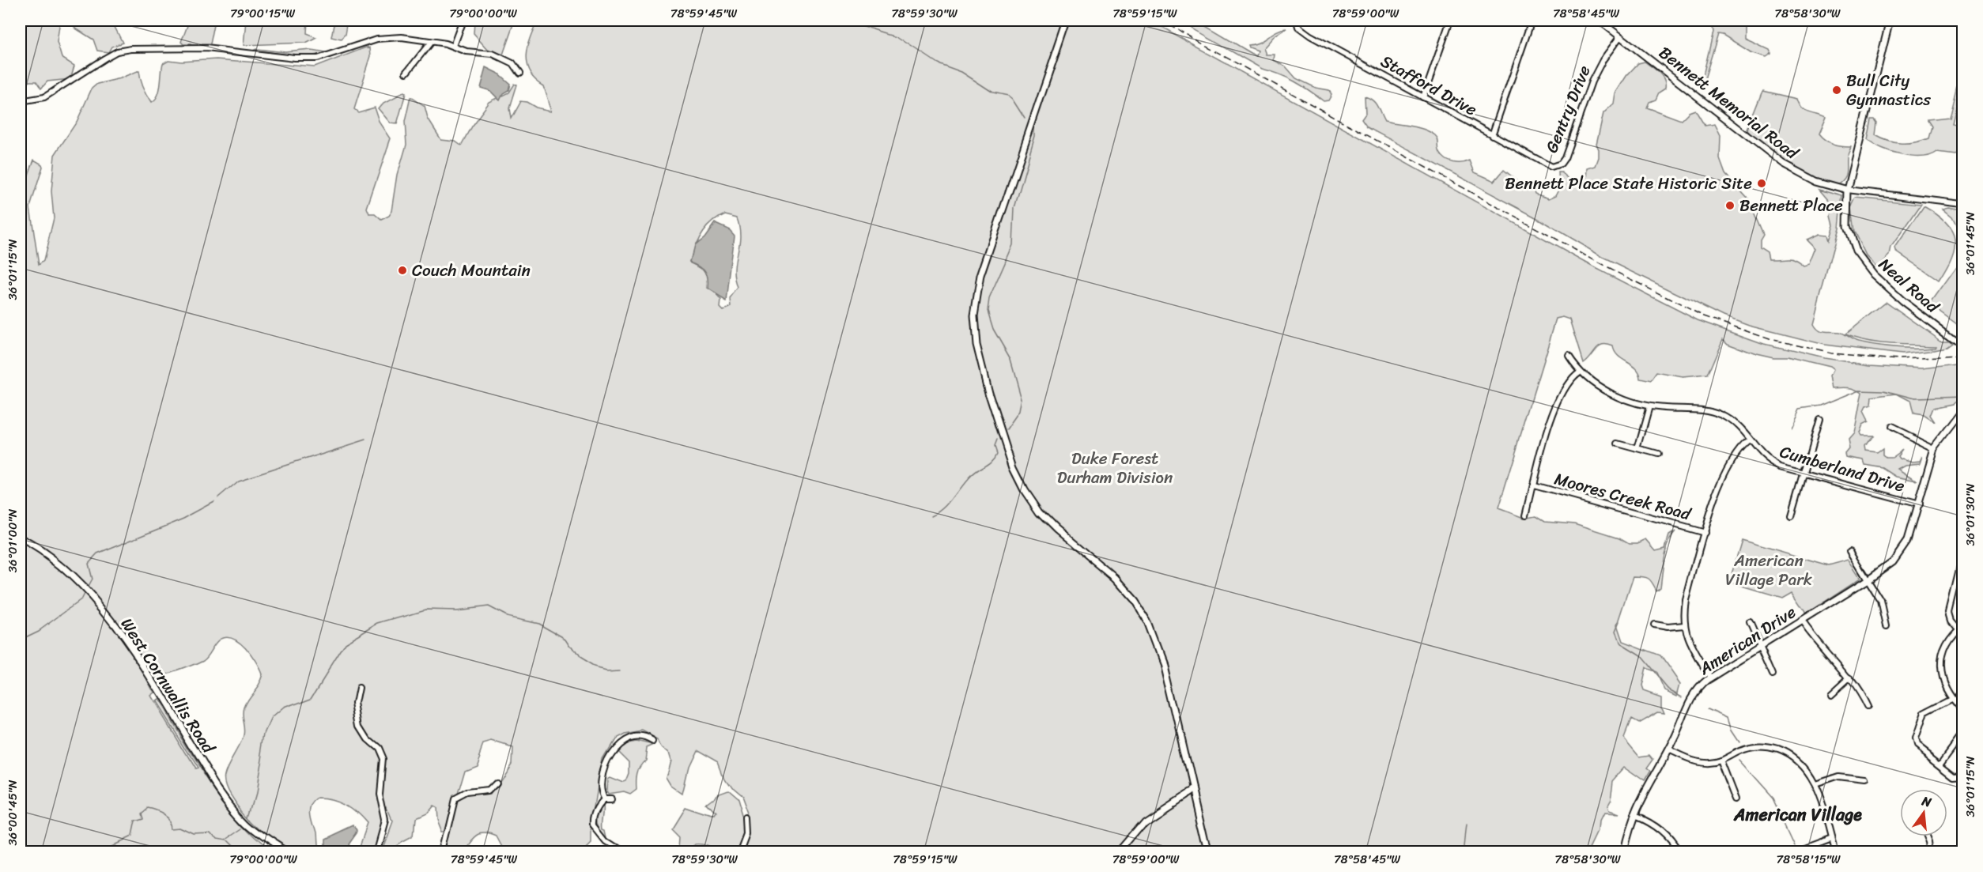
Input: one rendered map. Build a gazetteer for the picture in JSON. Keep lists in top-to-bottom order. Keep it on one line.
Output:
{"streets":{"street":["Stafford Drive","Bennett Memorial Road","Gentry Drive","Neal Road","Cumberland Drive","Moores Creek Road","American Drive","West Cornwallis Road"]},"crossings":[["Stafford Drive","Gentry Drive"],["Bennett Memorial Road","Gentry Drive"],["Bennett Memorial Road","Neal Road"],["Cumberland Drive","American Drive"]],"districts":["American Village"],"parks":["Duke Forest Durham Division","American Village Park"],"places":["Bull City Gymnastics","Bennett Place State Historic Site","Bennett Place","Couch Mountain"],"north":"top","coordinates":["79°00'15\"W","79°00'00\"W","78°59'45\"W","78°59'30\"W","78°59'15\"W","78°59'00\"W","78°58'45\"W","78°58'30\"W","36°01'45\"N","36°01'15\"N","36°01'30\"N","36°01'00\"N","36°00'45\"N","78°58'15\"W"]}
